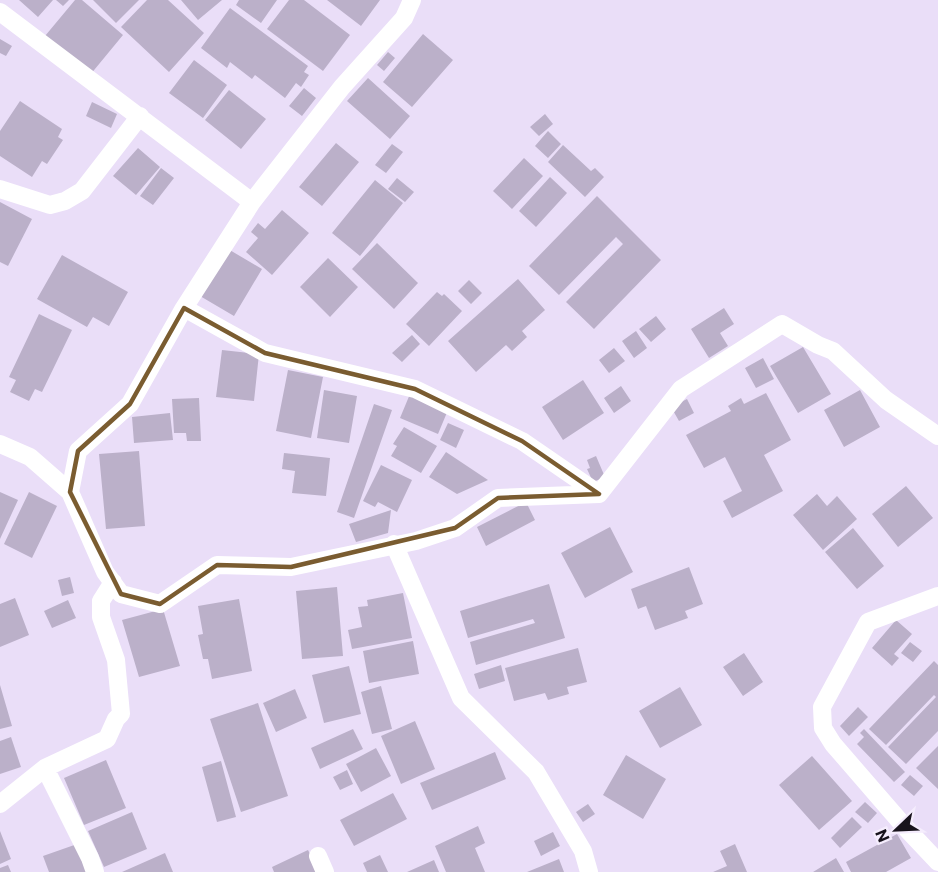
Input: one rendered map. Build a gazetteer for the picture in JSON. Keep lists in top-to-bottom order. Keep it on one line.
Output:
{"north":"bottom left"}
